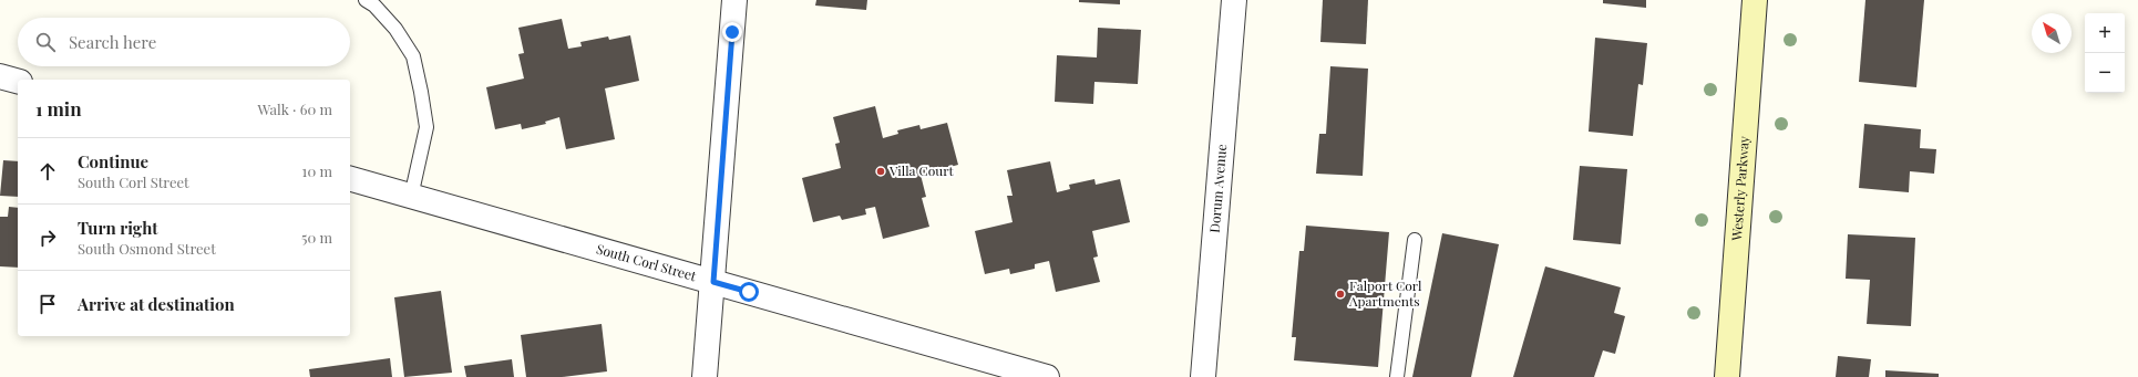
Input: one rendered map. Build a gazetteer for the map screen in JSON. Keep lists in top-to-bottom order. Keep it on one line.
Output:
{"streets":{"main road":["Westerly Parkway"],"street":["Dorum Avenue","South Corl Street"]},"places":["Villa Court","Falport Corl Apartments"],"north":"top left","page":{"map_buttons":["+","−"],"search":"Search here","heading":["1 min","Walk · 60 m"],"list":[["Continue","South Corl Street","10 m"],["Turn right","South Osmond Street","50 m"],"Arrive at destination"]}}
